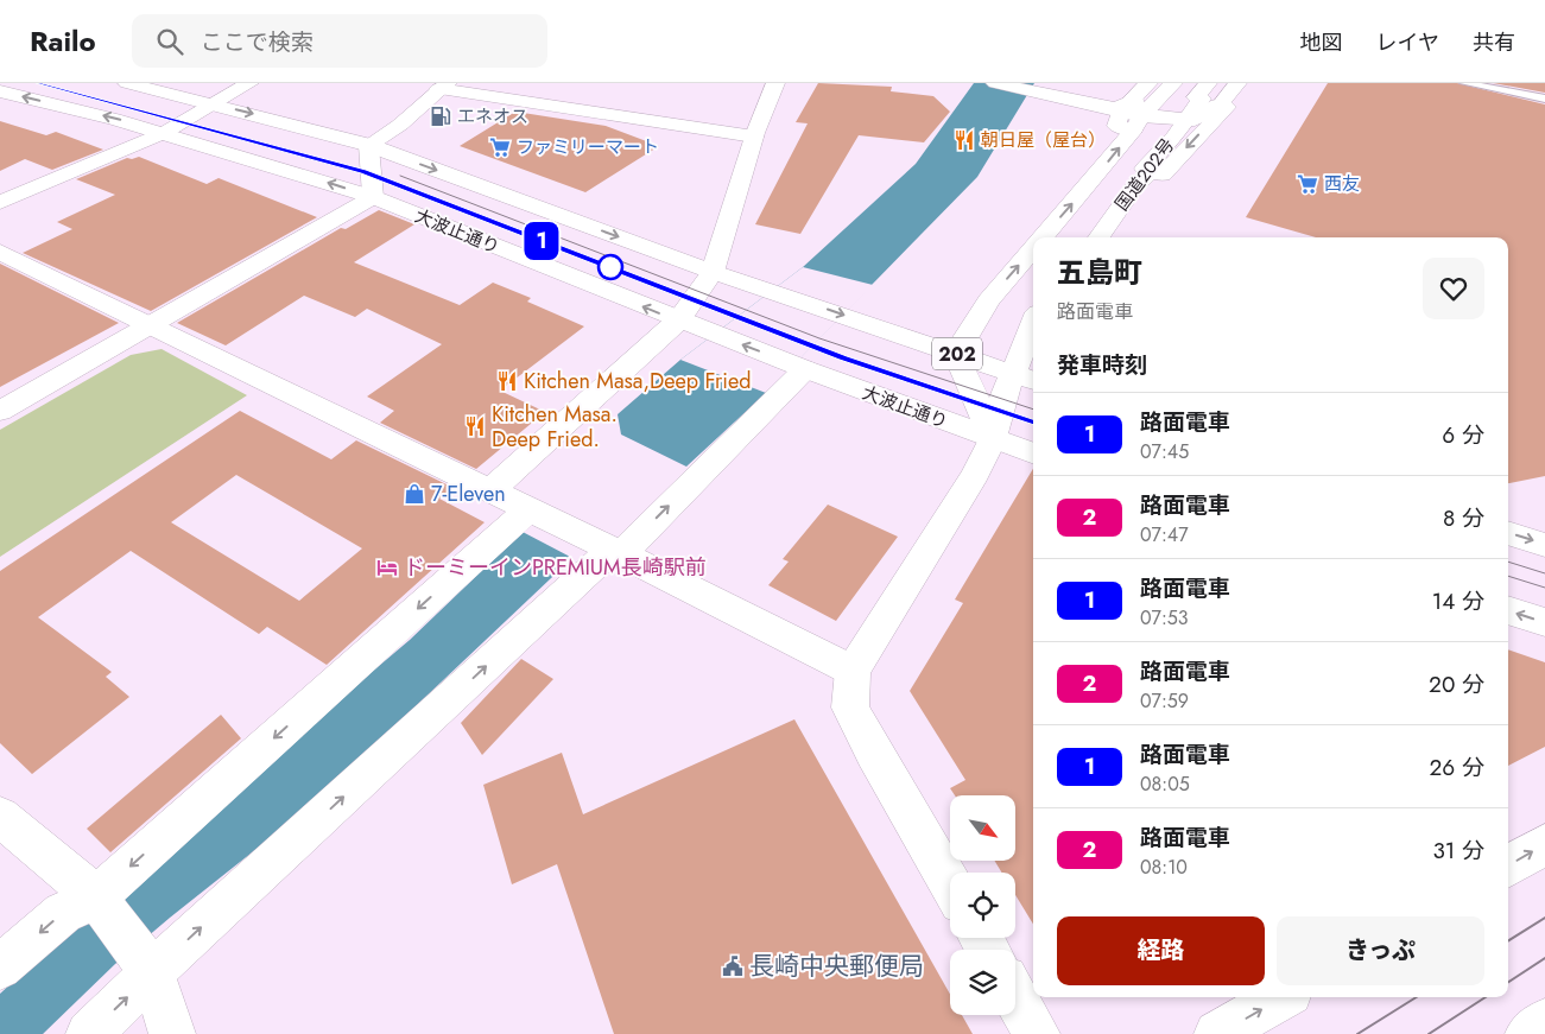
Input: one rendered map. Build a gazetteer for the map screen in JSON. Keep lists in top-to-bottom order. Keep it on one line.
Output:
{"streets":{"main road":["国道202号","大波止通り","202"]},"crossings":[["国道202号","202"],["大波止通り","202"]],"places":{"fuel station":["エネオス"],"restaurant":["朝日屋（屋台）","Kitchen Masa,Deep Fried","Kitchen Masa. Deep Fried."],"supermarket":["ファミリーマート","西友"],"shop":["7-Eleven"],"hotel":["ドーミーインPREMIUM長崎駅前"],"public building":["長崎中央郵便局"]},"lines":["tram line 1"],"north":"bottom right","page":{"header":"Railo","search":"ここで検索","nav":["地図","レイヤ","共有"],"on_map":"1","heading":[["五島町","路面電車"],"発車時刻"],"list":[{"mark":"1","name":"路面電車","note":"07:45","value":"6 分"},{"mark":"2","name":"路面電車","note":"07:47","value":"8 分"},{"mark":"1","name":"路面電車","note":"07:53","value":"14 分"},{"mark":"2","name":"路面電車","note":"07:59","value":"20 分"},{"mark":"1","name":"路面電車","note":"08:05","value":"26 分"},{"mark":"2","name":"路面電車","note":"08:10","value":"31 分"}],"buttons":["経路","きっぷ"]}}
